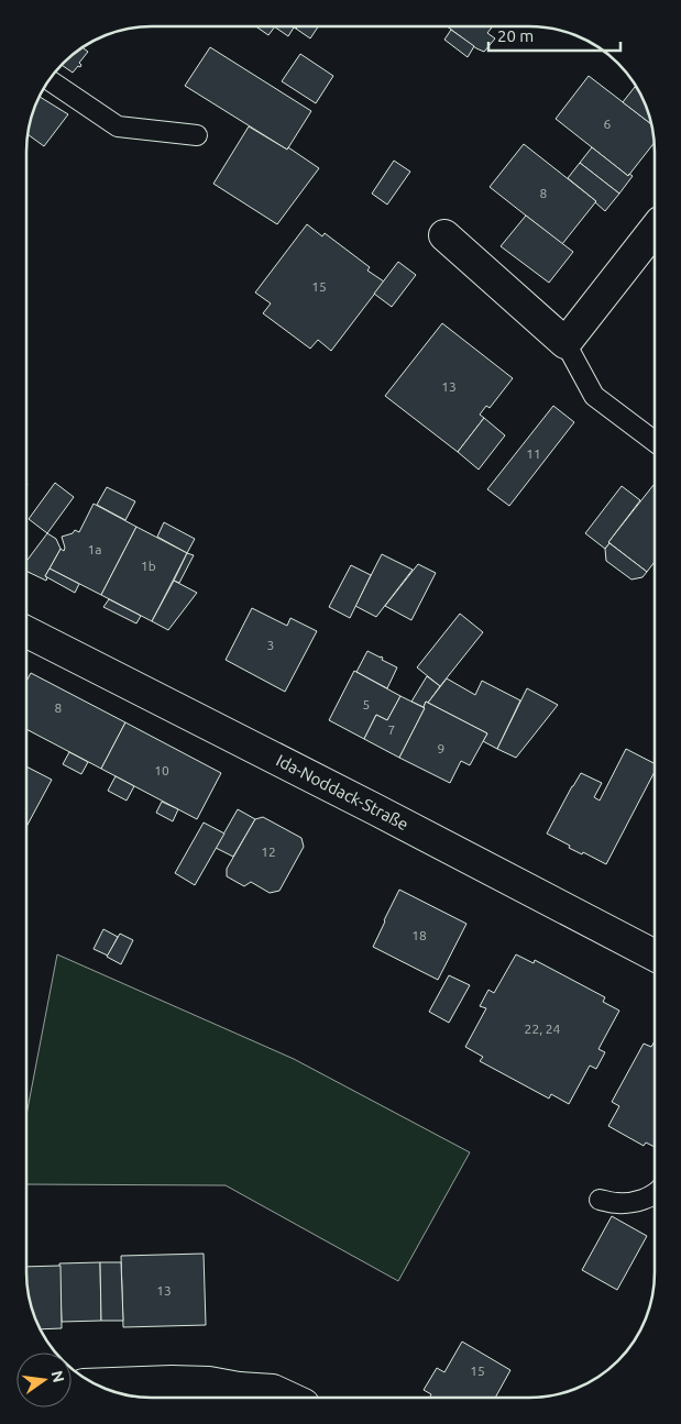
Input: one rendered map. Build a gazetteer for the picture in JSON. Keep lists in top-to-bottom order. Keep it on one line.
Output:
{"streets":{"street":["Ida-Noddack-Straße"]},"house_numbers":["6","8","15","13","11","1a","1b","3","5","8","7","9","10","12","18","22, 24","13","15"],"scale_bar":"20 m","north":"right"}
